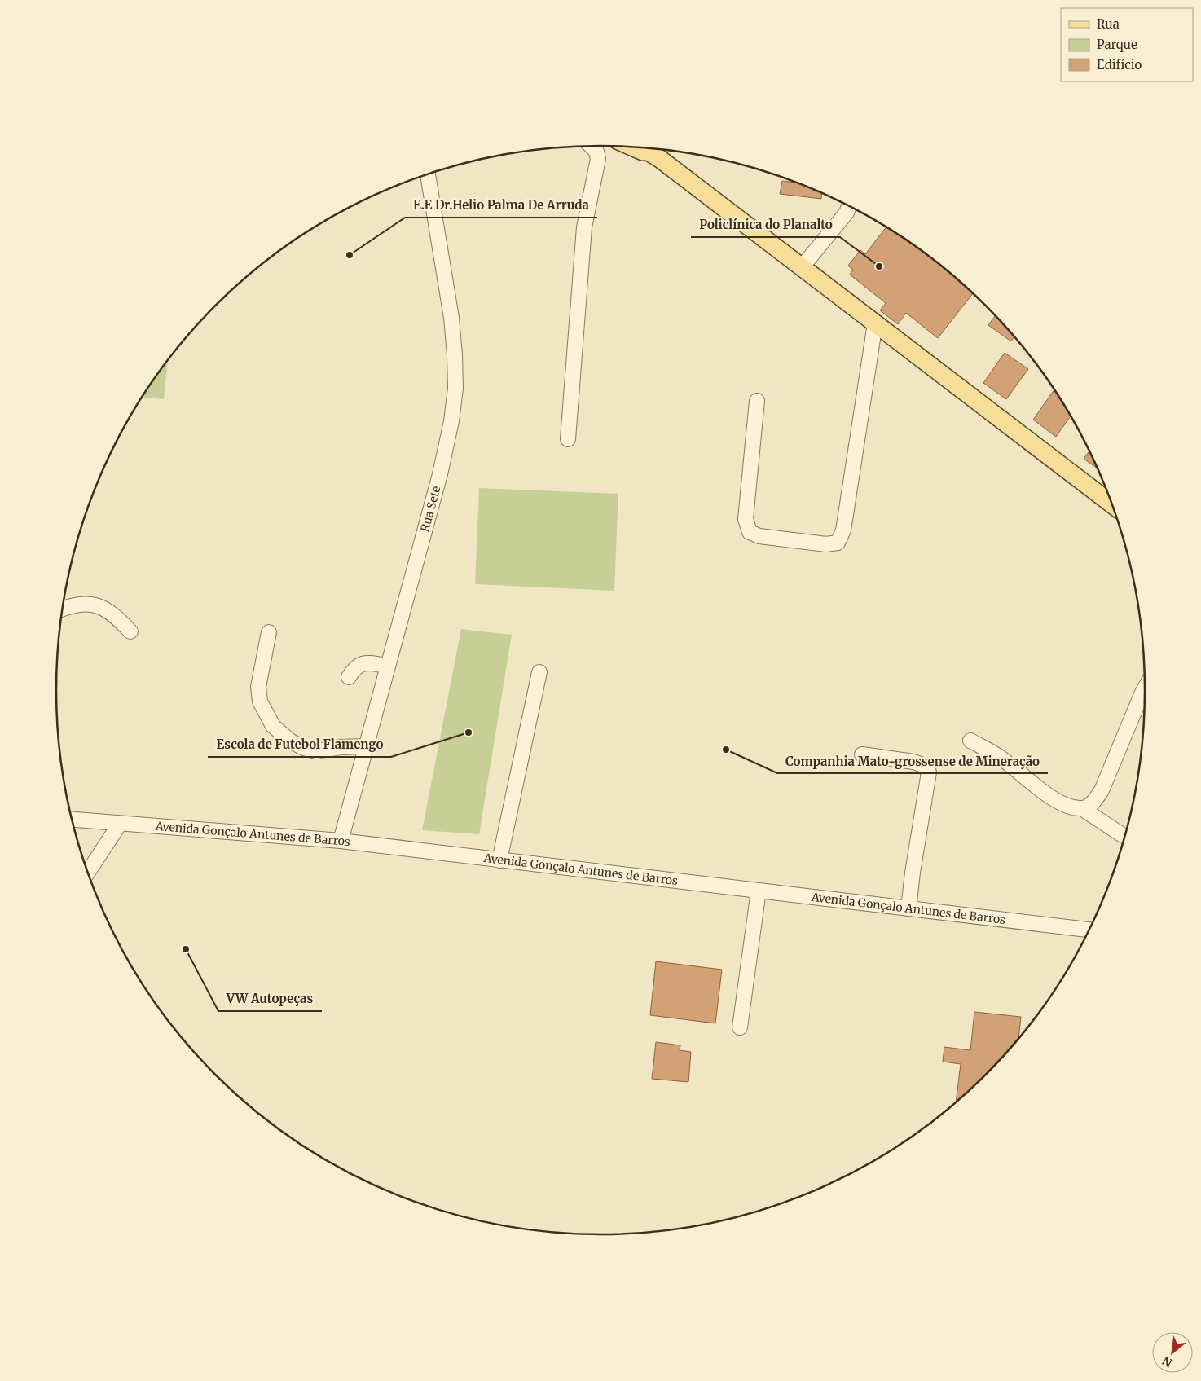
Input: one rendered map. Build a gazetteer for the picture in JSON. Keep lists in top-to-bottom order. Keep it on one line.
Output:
{"streets":{"street":["Rua Sete","Avenida Gonçalo Antunes de Barros"]},"crossings":[["Rua Sete","Avenida Gonçalo Antunes de Barros"]],"places":["E.E Dr.Helio Palma De Arruda","Policlínica do Planalto","Escola de Futebol Flamengo","Companhia Mato-grossense de Mineração","VW Autopeças"],"legend":["Rua","Parque","Edifício"],"north":"bottom left"}
